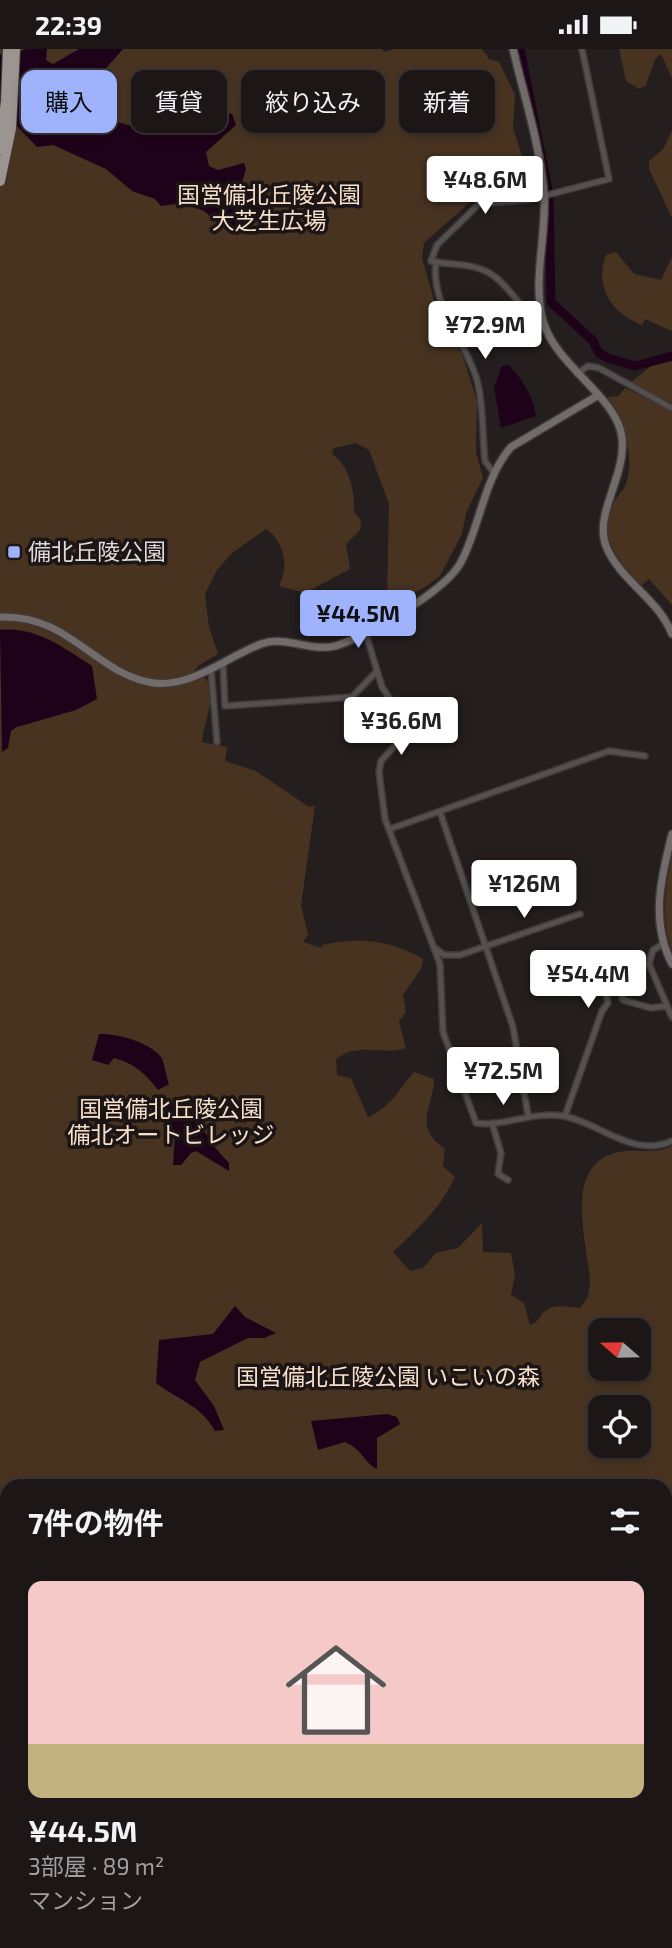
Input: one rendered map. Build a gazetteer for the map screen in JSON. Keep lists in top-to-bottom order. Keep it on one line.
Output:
{"parks":["国営備北丘陵公園 大芝生広場","国営備北丘陵公園 備北オートビレッジ","国営備北丘陵公園 いこいの森"],"places":{"transit":["備北丘陵公園"]},"north":"left","page":{"status":"22:39","chip":["購入","賃貸","絞り込み","新着"],"price":["¥48.6M","¥72.9M","¥44.5M","¥36.6M","¥126M","¥54.4M","¥72.5M"],"heading":"7件の物件","list":[{"name":"¥44.5M","note":"3部屋 · 89 m² · マンション"}]}}
